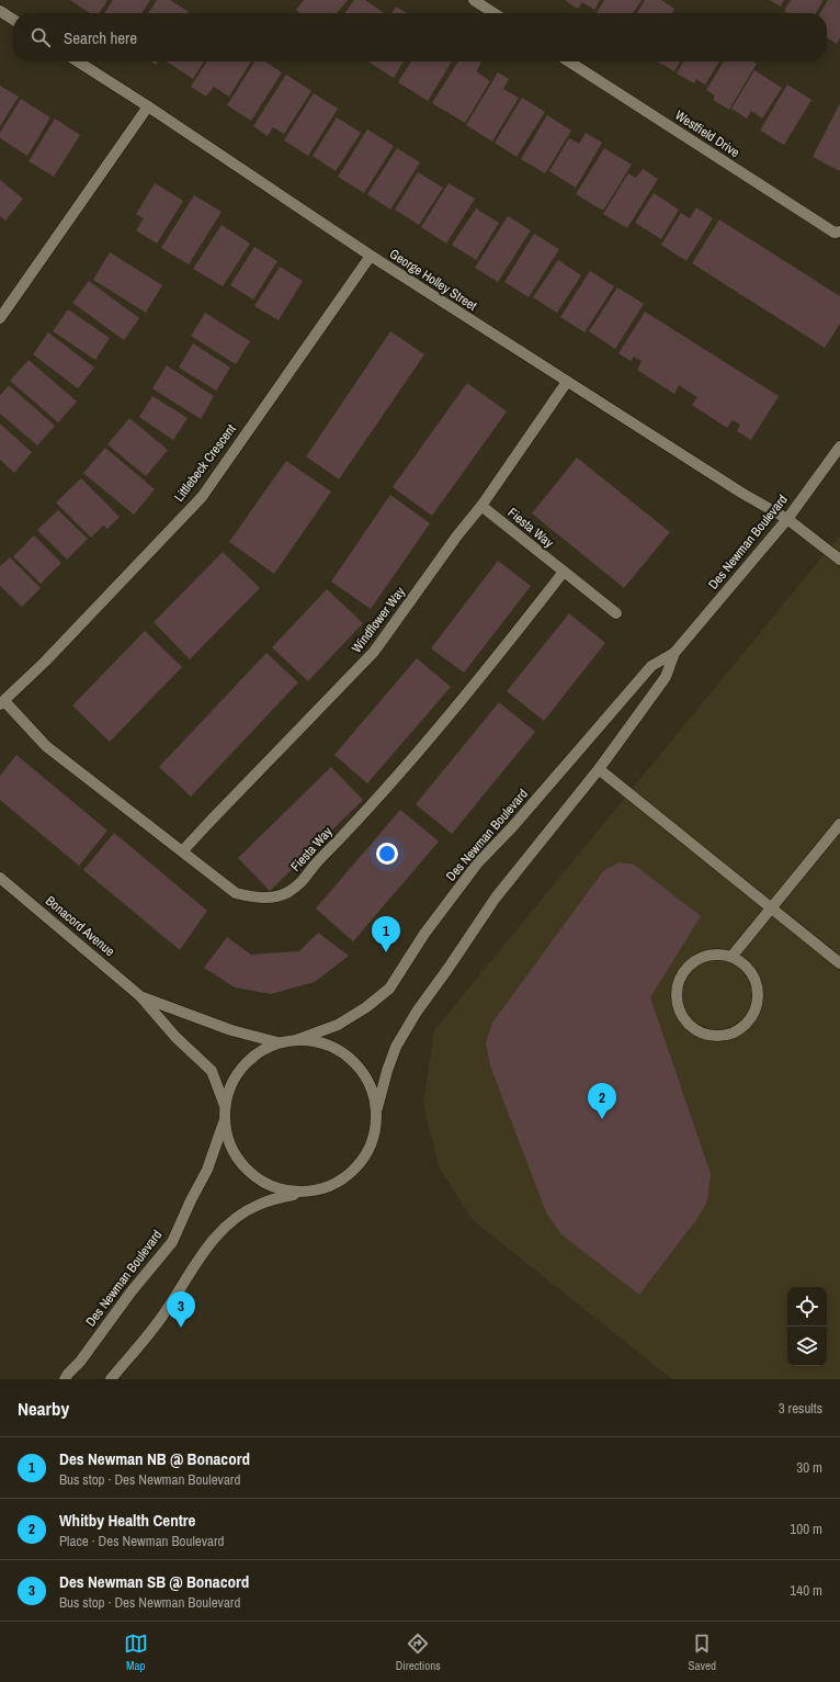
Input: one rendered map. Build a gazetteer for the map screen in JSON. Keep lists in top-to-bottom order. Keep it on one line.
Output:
{"streets":{"street":["Westfield Drive","George Holley Street","Littlebeck Crescent","Fiesta Way","Des Newman Boulevard","Windflower Way","Bonacord Avenue"]},"crossings":[["George Holley Street","Littlebeck Crescent"],["George Holley Street","Des Newman Boulevard"],["George Holley Street","Windflower Way"],["Littlebeck Crescent","Fiesta Way"],["Fiesta Way","Windflower Way"],["Des Newman Boulevard","Bonacord Avenue"]],"page":{"search":"Search here","pins":["1","2","3"],"heading":["Nearby","3 results"],"list":[{"mark":"1","name":"Des Newman NB @ Bonacord","note":"Bus stop · Des Newman Boulevard","value":"30 m"},{"mark":"2","name":"Whitby Health Centre","note":"Place · Des Newman Boulevard","value":"100 m"},{"mark":"3","name":"Des Newman SB @ Bonacord","note":"Bus stop · Des Newman Boulevard","value":"140 m"}],"nav":["Map","Directions","Saved"]}}
